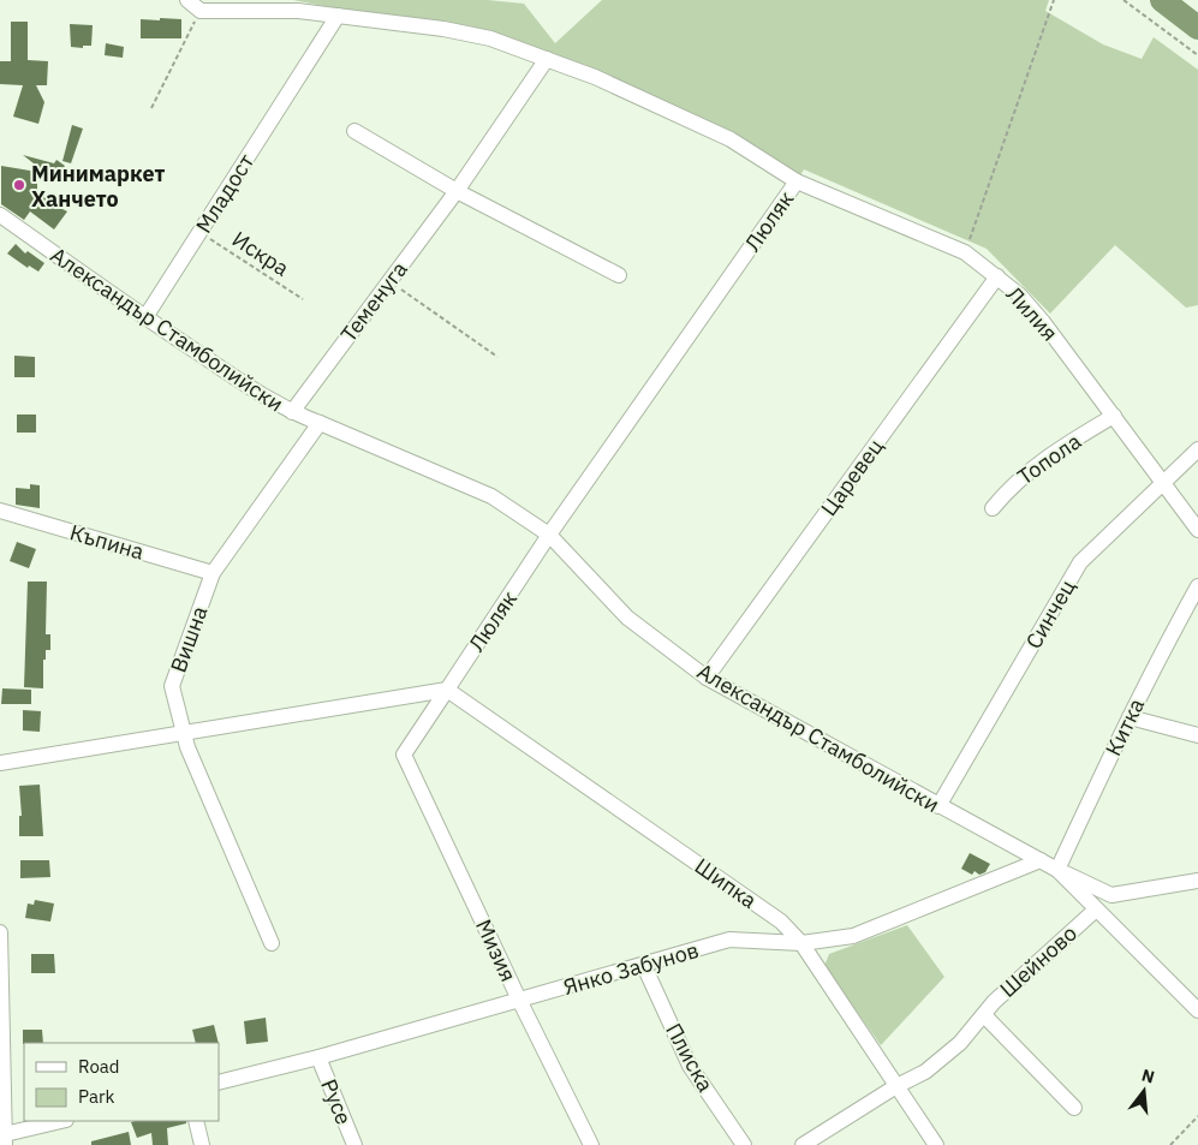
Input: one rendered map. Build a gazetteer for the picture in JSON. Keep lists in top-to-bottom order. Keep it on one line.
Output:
{"streets":{"street":["Младост","Люляк","Теменуга","Лилия","Александър Стамболийски","Топола","Царевец","Къпина","Синчец","Вишна","Китка","Шипка","Мизия","Шейново","Янко Забунов","Плиска","Русе"],"path":["Искра"]},"crossings":[["Младост","Искра"],["Младост","Лилия"],["Младост","Александър Стамболийски"],["Люляк","Лилия"],["Люляк","Александър Стамболийски"],["Люляк","Шипка"],["Люляк","Мизия"],["Теменуга","Лилия"],["Теменуга","Александър Стамболийски"],["Лилия","Топола"],["Лилия","Царевец"],["Лилия","Синчец"],["Александър Стамболийски","Царевец"],["Александър Стамболийски","Синчец"],["Александър Стамболийски","Вишна"],["Александър Стамболийски","Китка"],["Александър Стамболийски","Шейново"],["Александър Стамболийски","Янко Забунов"],["Къпина","Вишна"],["Шипка","Шейново"],["Шипка","Янко Забунов"],["Мизия","Янко Забунов"],["Янко Забунов","Плиска"],["Янко Забунов","Русе"]],"places":["Минимаркет Ханчето"],"legend":["Road","Park"],"north":"top"}
